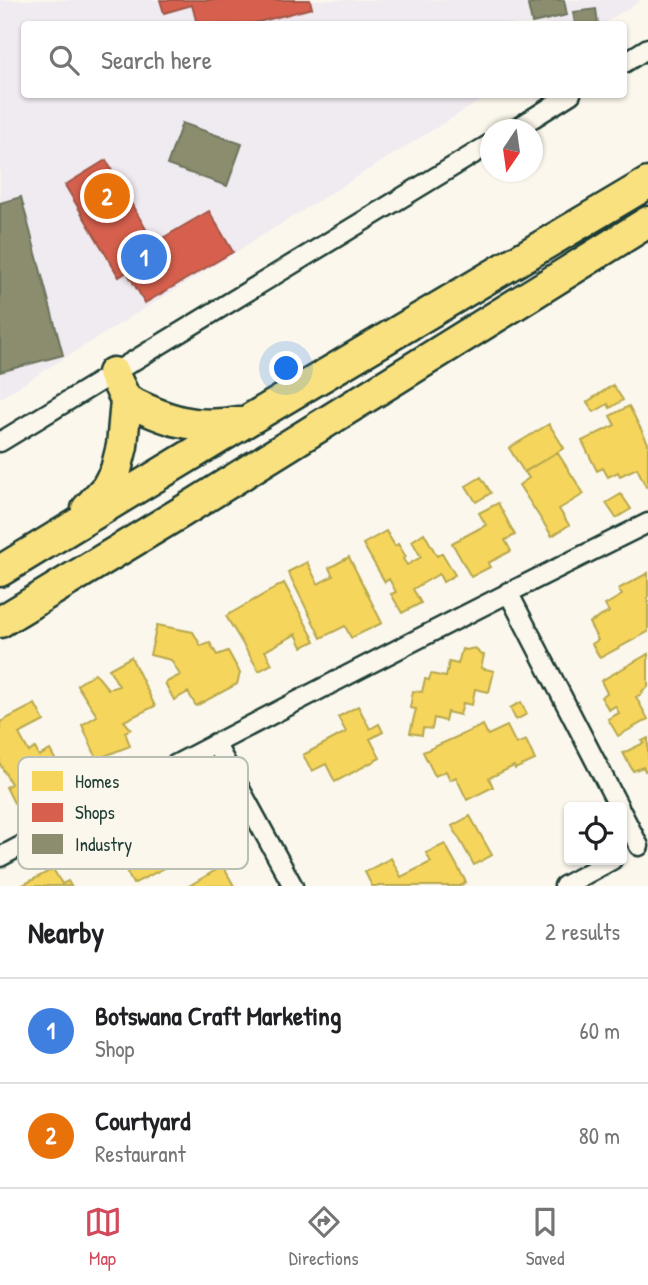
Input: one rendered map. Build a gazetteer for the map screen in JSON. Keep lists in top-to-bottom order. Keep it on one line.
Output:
{"legend":["Homes","Shops","Industry"],"north":"bottom","page":{"search":"Search here","pins":["2","1"],"heading":["Nearby","2 results"],"list":[{"mark":"1","name":"Botswana Craft Marketing","note":"Shop","value":"60 m"},{"mark":"2","name":"Courtyard","note":"Restaurant","value":"80 m"}],"nav":["Map","Directions","Saved"]}}
